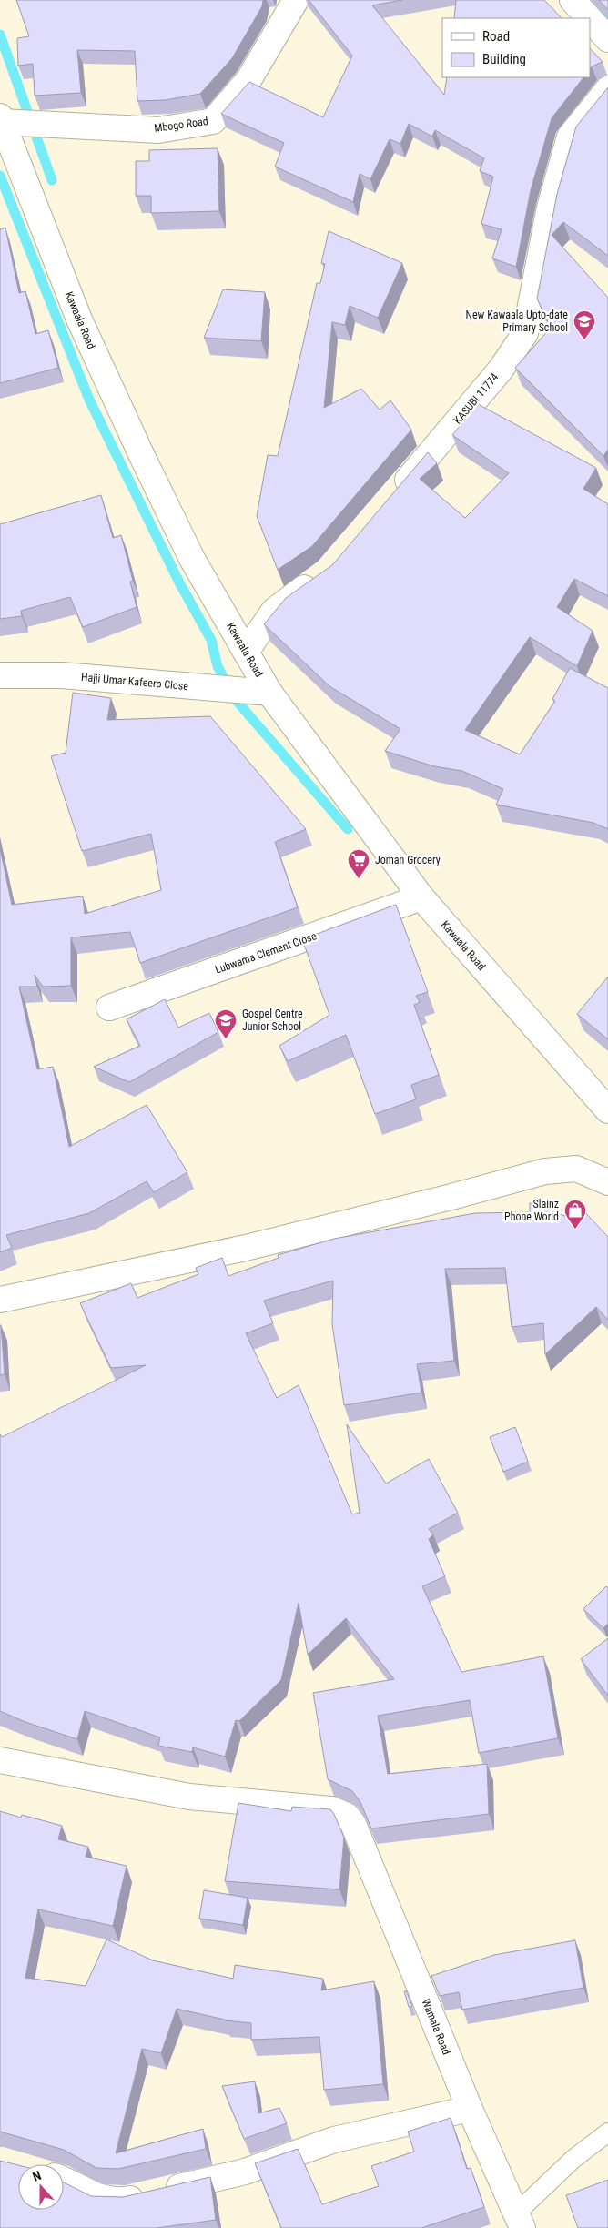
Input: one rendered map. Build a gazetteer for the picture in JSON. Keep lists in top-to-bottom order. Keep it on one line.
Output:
{"streets":{"street":["Mbogo Road","Kawaala Road","KASUBI 11774","Hajji Umar Kafeero Close","Lubwama Clement Close","Wamala Road"]},"crossings":[["Mbogo Road","Kawaala Road"],["Kawaala Road","Hajji Umar Kafeero Close"],["Kawaala Road","Lubwama Clement Close"]],"places":{"school or university":["New Kawaala Upto-date Primary School","Gospel Centre Junior School"],"supermarket":["Joman Grocery"],"shop":["Slainz Phone World"]},"legend":["Road","Building"],"north":"top"}
